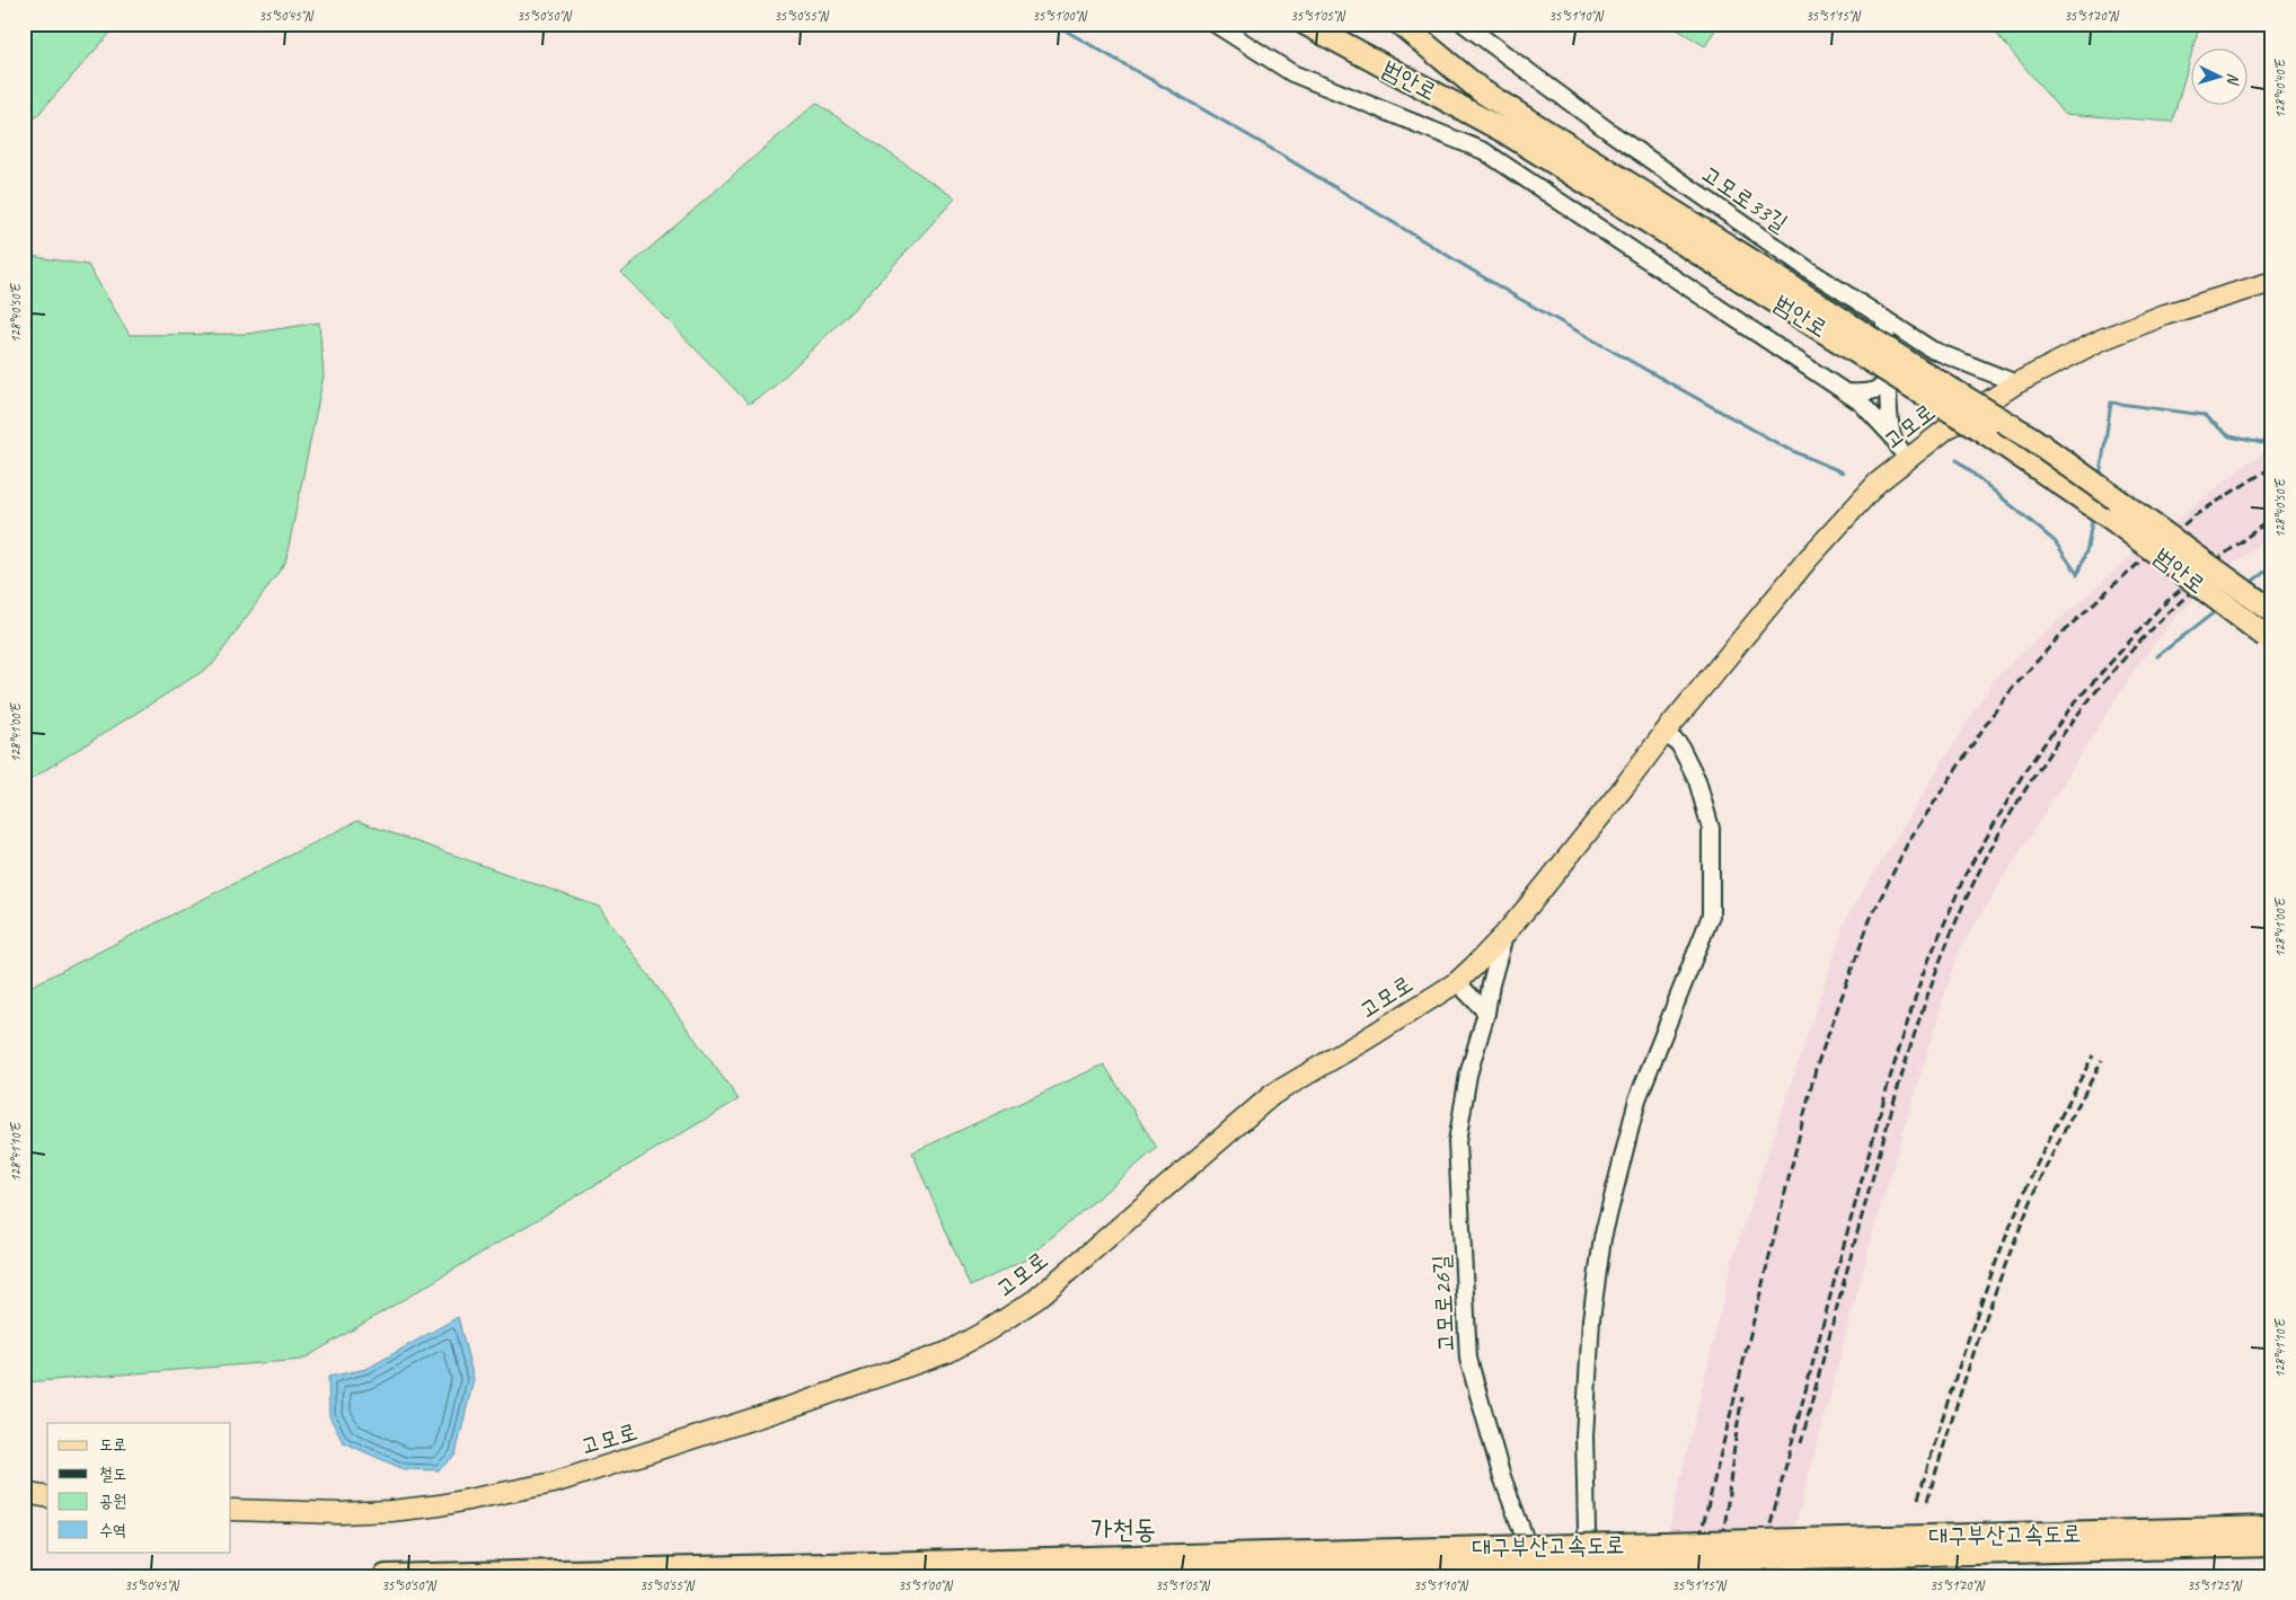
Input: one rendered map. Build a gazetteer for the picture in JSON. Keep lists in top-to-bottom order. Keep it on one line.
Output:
{"streets":{"highway":["범안로","대구부산고속도로"],"main road":["고모로"],"street":["고모로33길","고모로26길"]},"crossings":[["고모로33길","고모로"],["고모로","고모로26길"]],"districts":["가천동"],"legend":["도로","철도","공원","수역"],"north":"right","coordinates":["35°50'45\"N","35°50'50\"N","35°50'55\"N","35°51'00\"N","35°51'05\"N","35°51'10\"N","35°51'15\"N","35°51'20\"N","128°40'40\"E","128°40'50\"E","128°41'00\"E","128°41'10\"E","35°51'25\"N"]}
